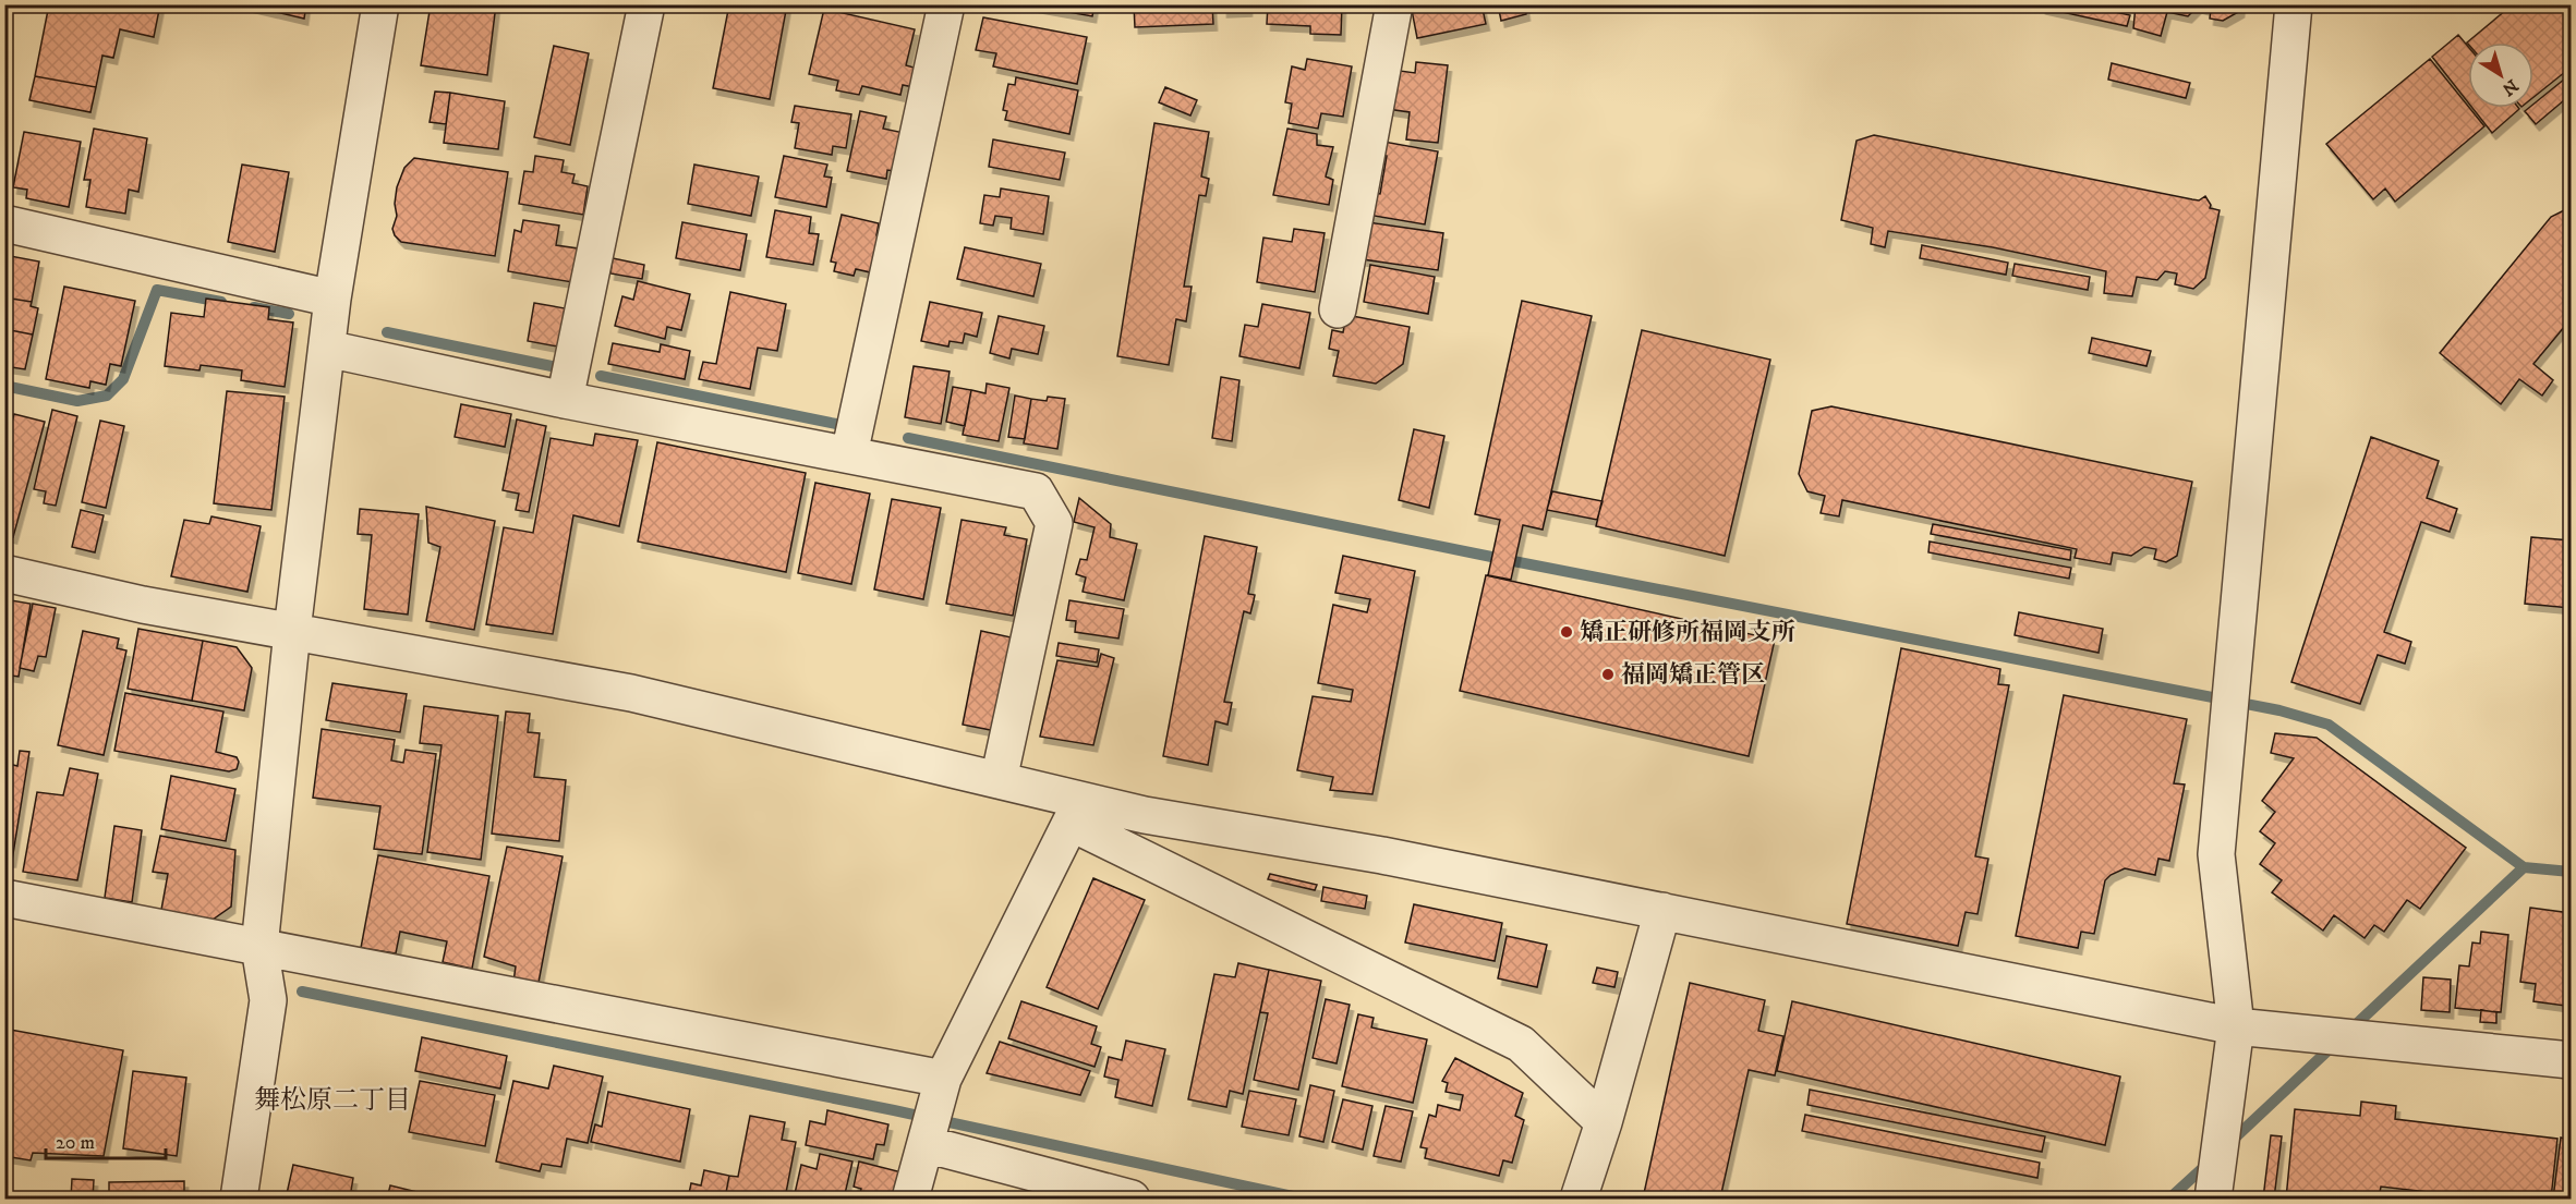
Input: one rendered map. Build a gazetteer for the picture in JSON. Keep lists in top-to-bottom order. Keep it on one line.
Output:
{"districts":["舞松原二丁目"],"places":["矯正研修所福岡支所","福岡矯正管区"],"scale_bar":"20 m","north":"bottom right"}
